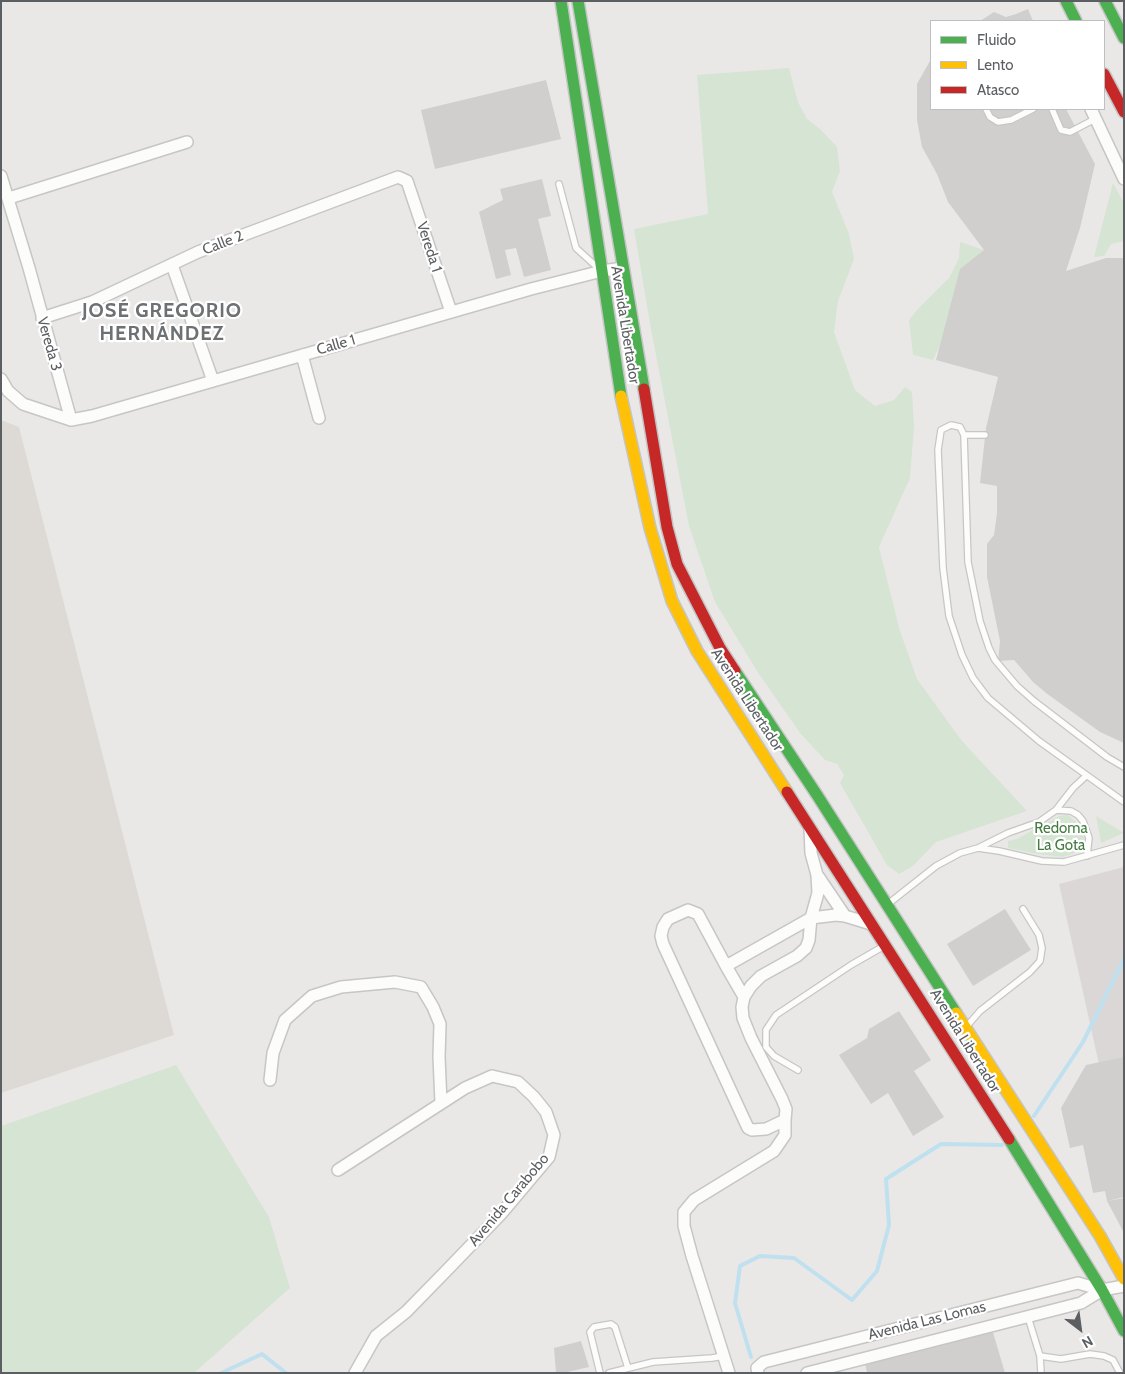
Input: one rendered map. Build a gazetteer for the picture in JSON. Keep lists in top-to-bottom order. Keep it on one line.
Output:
{"streets":{"main road":["Avenida Libertador"],"street":["Calle 2","Vereda 1","Vereda 3","Calle 1","Avenida Carabobo","Avenida Las Lomas"]},"crossings":[["Calle 2","Vereda 1"],["Calle 2","Vereda 3"],["Vereda 1","Calle 1"],["Avenida Libertador","Calle 1"],["Avenida Libertador","Avenida Las Lomas"],["Vereda 3","Calle 1"]],"districts":["JOSÉ GREGORIO HERNÁNDEZ"],"parks":["Redoma La Gota"],"legend":["Fluido","Lento","Atasco"],"north":"bottom right"}
